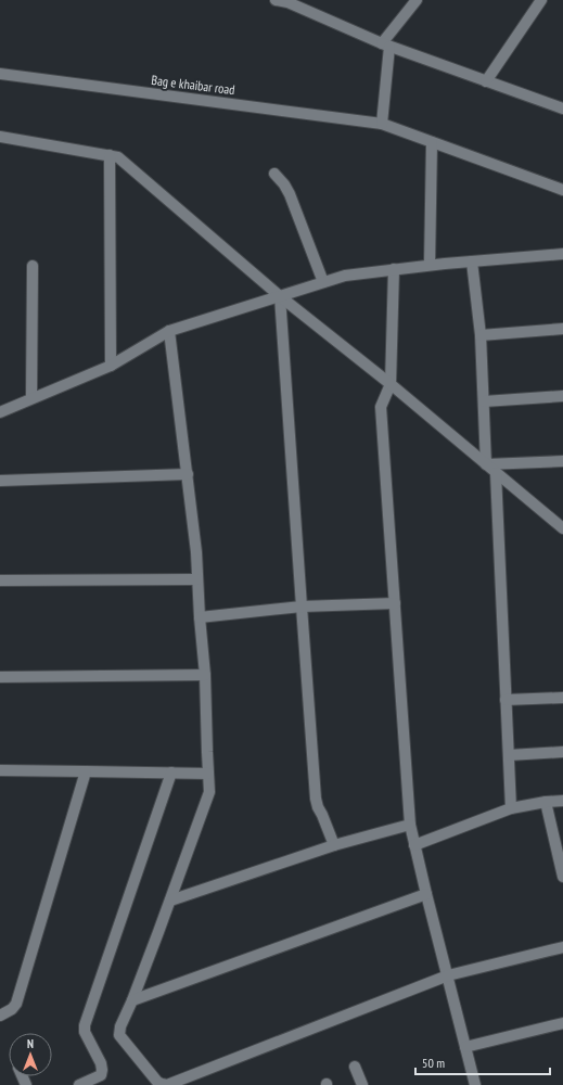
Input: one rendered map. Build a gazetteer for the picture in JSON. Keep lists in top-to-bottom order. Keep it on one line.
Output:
{"streets":{"street":["Bag e khaibar road"]},"scale_bar":"50 m","north":"top"}
